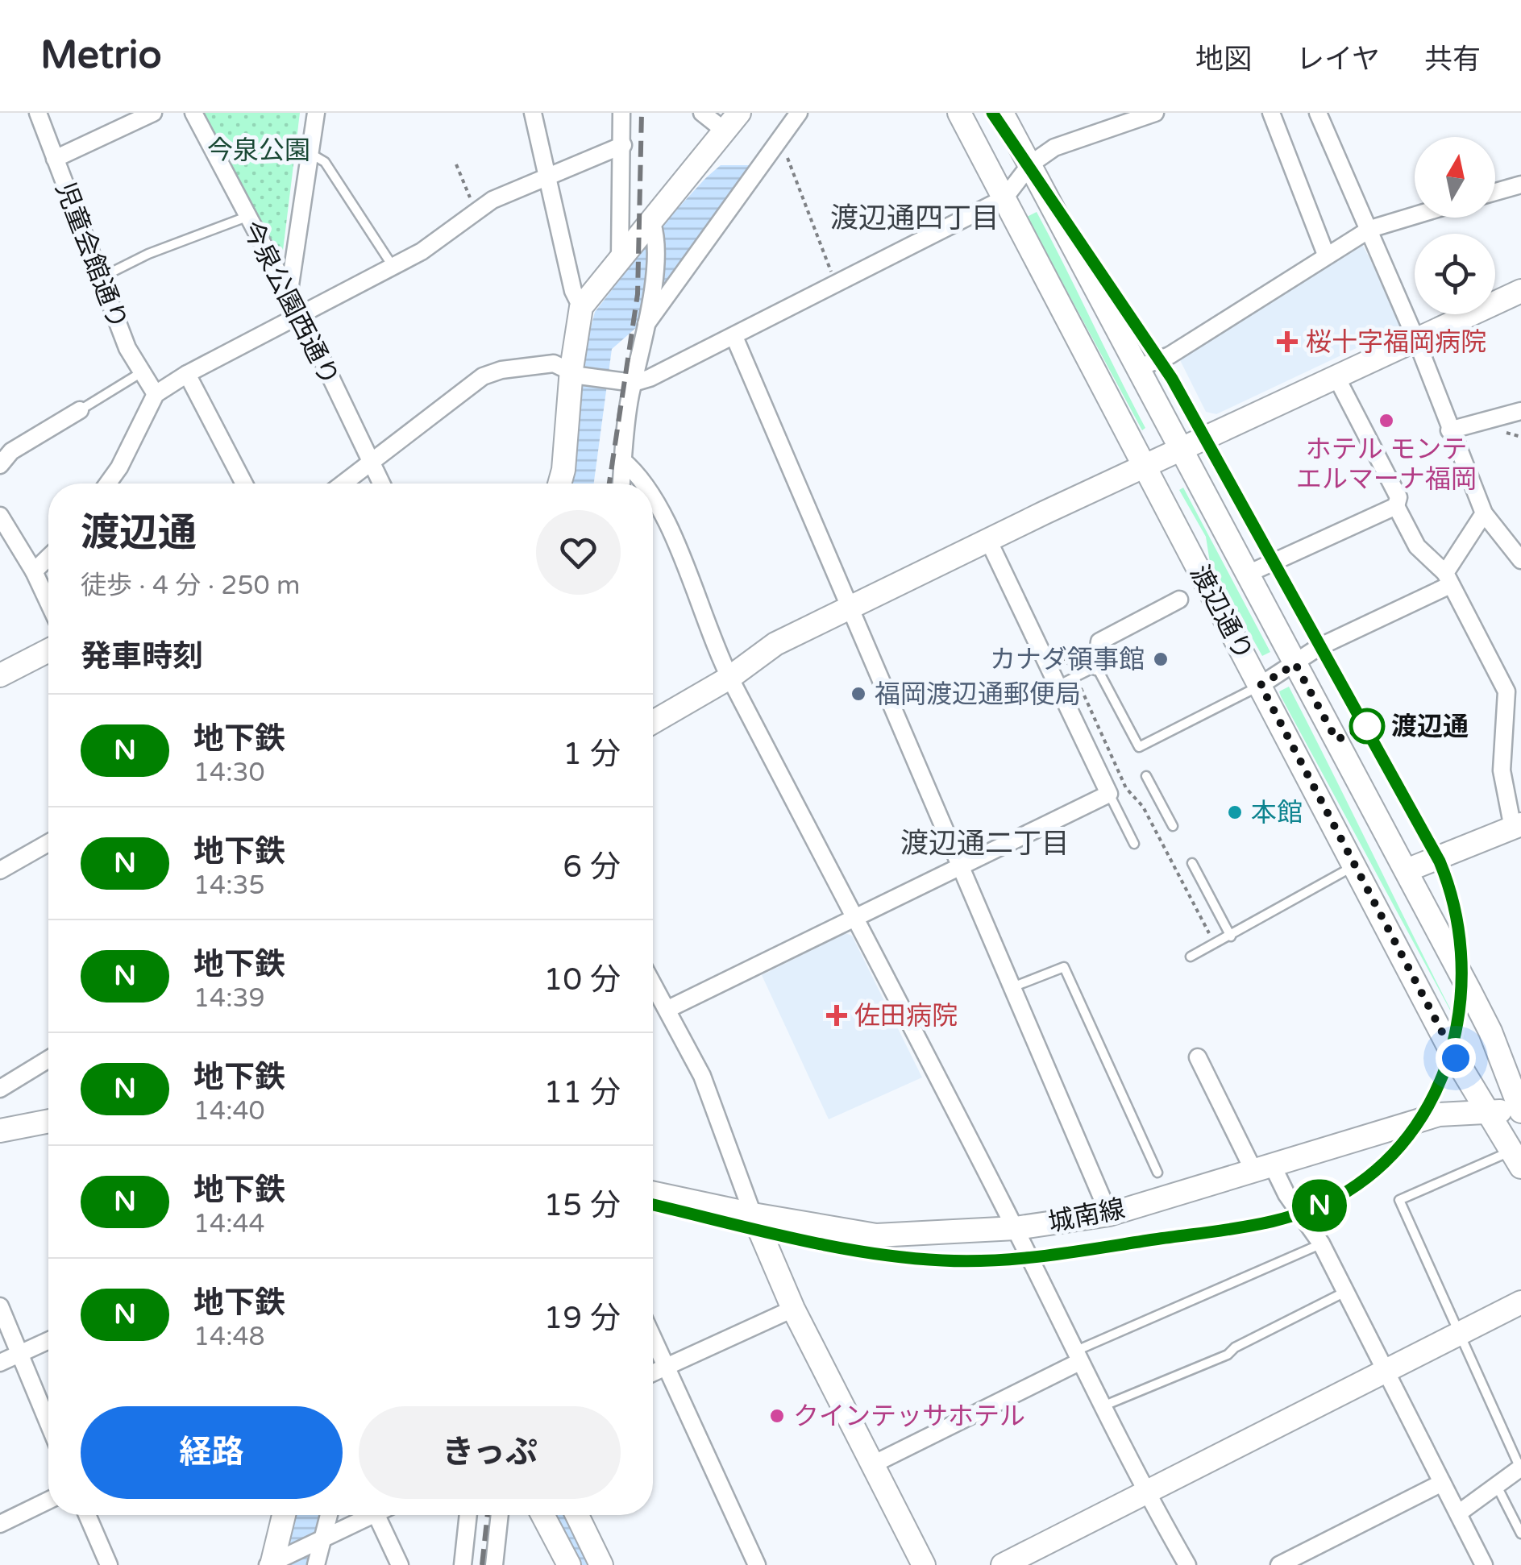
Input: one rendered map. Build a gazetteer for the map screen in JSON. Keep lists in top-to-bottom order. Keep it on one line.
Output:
{"streets":{"street":["児童会館通り","今泉公園西通り","渡辺通り","城南線"]},"crossings":[["渡辺通り","城南線"]],"districts":["渡辺通四丁目","渡辺通二丁目"],"parks":["今泉公園"],"places":{"health":["桜十字福岡病院","佐田病院"],"other":["ホテル モンテ エルマーナ福岡","カナダ領事館","福岡渡辺通郵便局","渡辺通","本館","クインテッサホテル"]},"lines":["metro line N"],"north":"top","page":{"header":"Metrio","nav":["地図","レイヤ","共有"],"on_map":"N","heading":[["渡辺通","徒歩 · 4 分 · 250 m"],"発車時刻"],"list":[{"mark":"N","name":"地下鉄","note":"14:30","value":"1 分"},{"mark":"N","name":"地下鉄","note":"14:35","value":"6 分"},{"mark":"N","name":"地下鉄","note":"14:39","value":"10 分"},{"mark":"N","name":"地下鉄","note":"14:40","value":"11 分"},{"mark":"N","name":"地下鉄","note":"14:44","value":"15 分"},{"mark":"N","name":"地下鉄","note":"14:48","value":"19 分"}],"buttons":["経路","きっぷ"]}}
